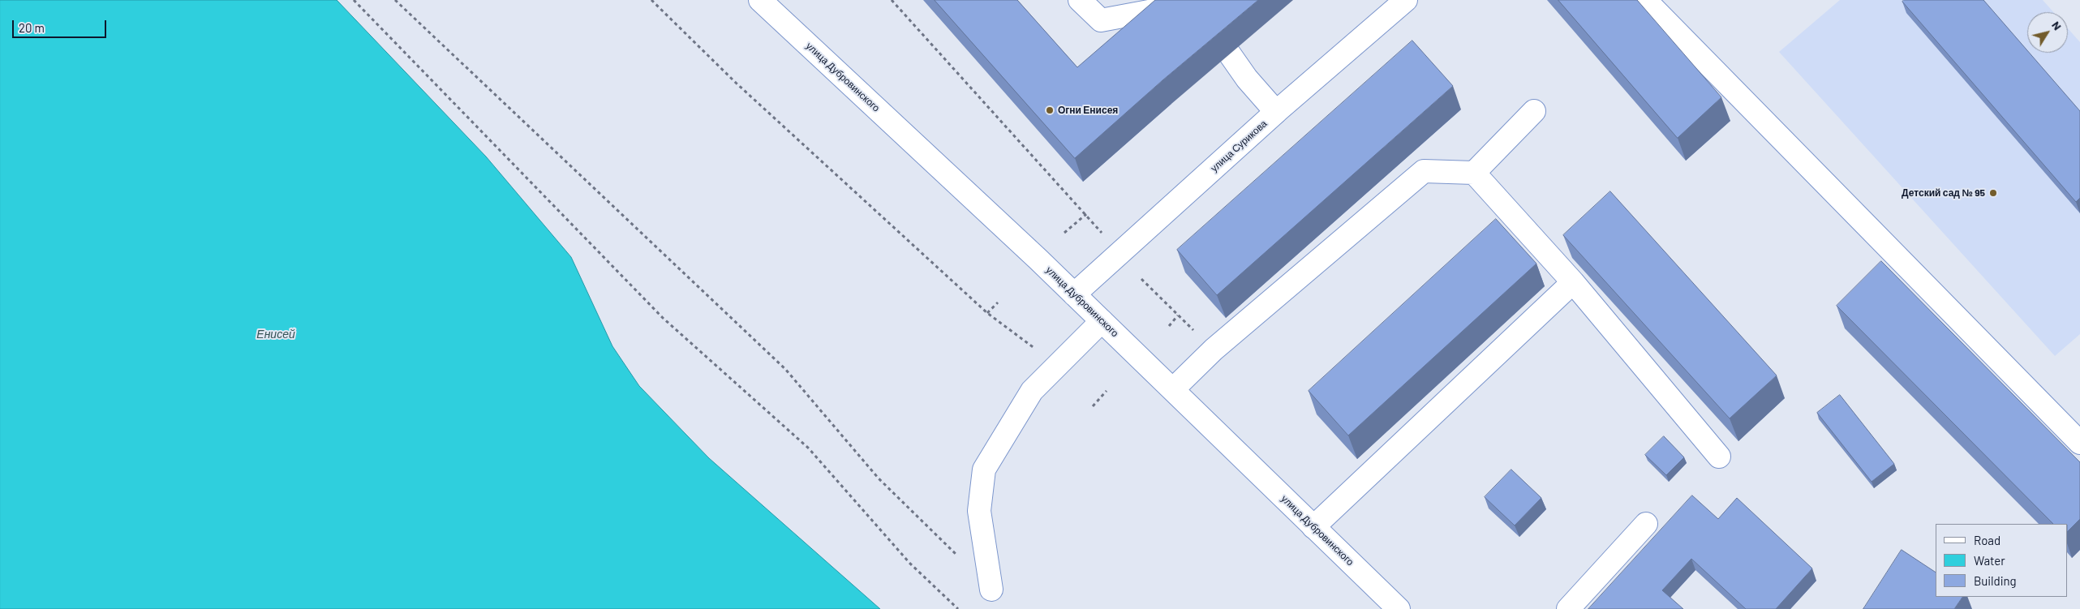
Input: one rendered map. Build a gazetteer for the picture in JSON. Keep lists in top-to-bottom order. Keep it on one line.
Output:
{"streets":{"main road":["улица Дубровинского","улица Сурикова"]},"crossings":[["улица Дубровинского","улица Сурикова"]],"water":["Енисей"],"places":["Огни Енисея","Детский сад № 95"],"legend":["Road","Water","Building"],"scale_bar":"20 m","north":"top right"}
